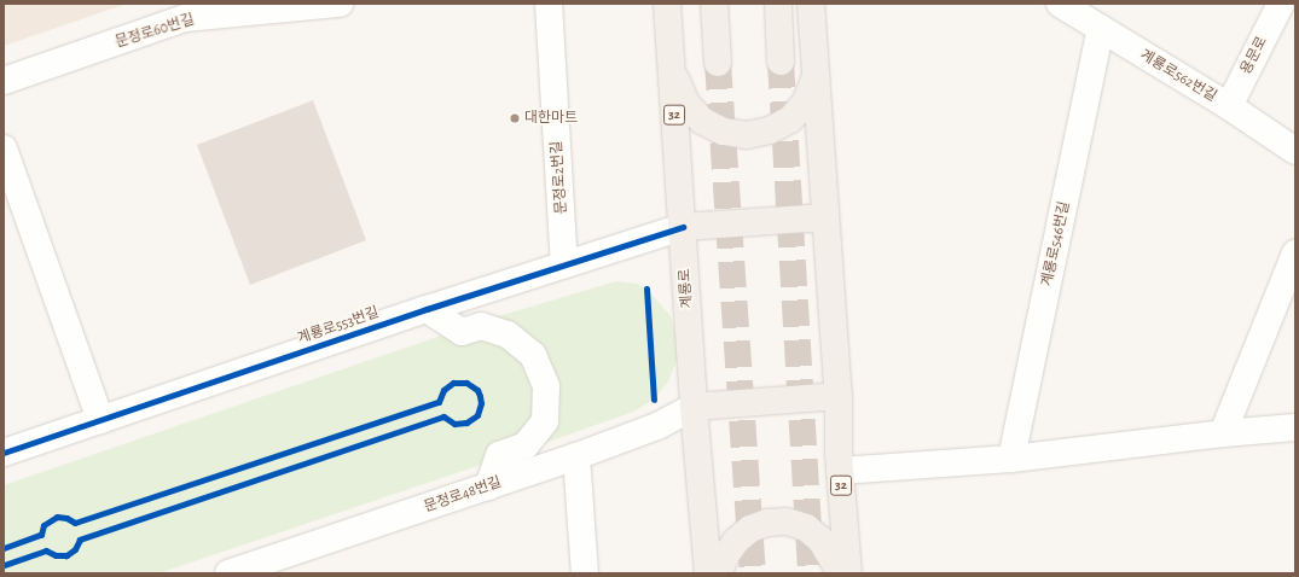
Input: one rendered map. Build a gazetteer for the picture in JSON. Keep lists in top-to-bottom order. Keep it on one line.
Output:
{"streets":{"main road":["32","계룡로"],"street":["문정로60번길","용문로","계룡로562번길","문정로2번길","계룡로546번길","계룡로553번길","문정로48번길"]},"crossings":[["용문로","계룡로562번길"],["계룡로562번길","계룡로546번길"],["문정로2번길","계룡로553번길"],["계룡로","계룡로553번길"],["계룡로","문정로48번길"]],"places":["대한마트"]}
